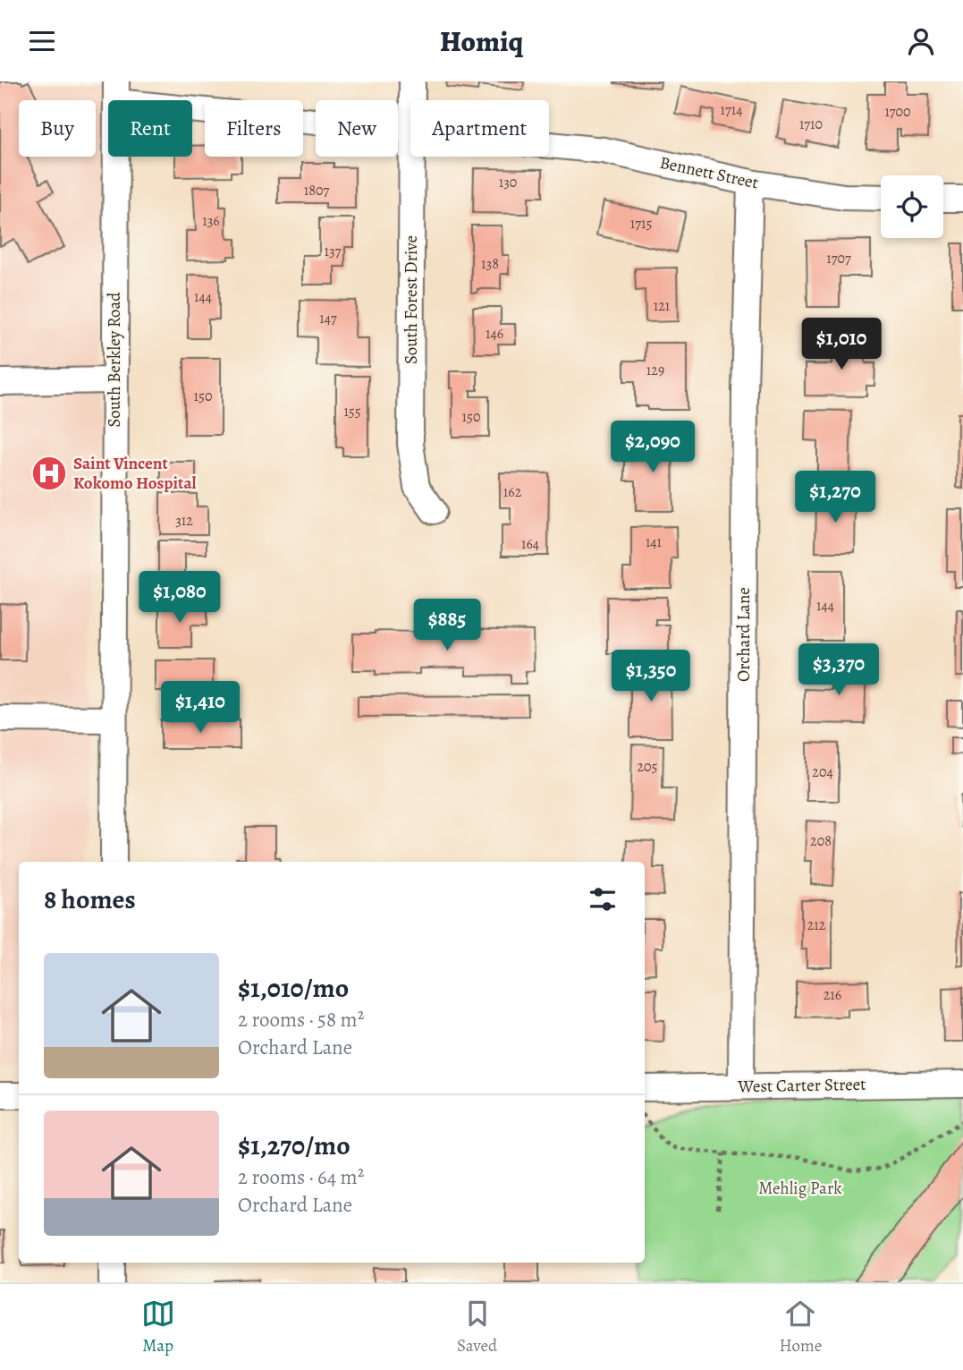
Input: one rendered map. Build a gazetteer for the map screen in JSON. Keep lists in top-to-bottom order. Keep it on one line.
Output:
{"streets":{"street":["Bennett Street","South Forest Drive","South Berkley Road","Orchard Lane","West Carter Street"]},"crossings":[["Bennett Street","South Berkley Road"],["Bennett Street","Orchard Lane"],["Orchard Lane","West Carter Street"]],"parks":["Mehlig Park"],"places":{"hospital":["Saint Vincent Kokomo Hospital"]},"house_numbers":["1714","1700","1710","130","1807","136","1715","137","1707","138","144","121","147","146","129","150","155","150","162","312","141","164","144","205","204","208","212","216"],"page":{"header":"Homiq","chip":["Buy","Rent","Filters","New","Apartment"],"price":["$1,010","$2,090","$1,270","$1,080","$885","$3,370","$1,350","$1,410"],"heading":"8 homes","list":[{"name":"$1,010/mo","note":"2 rooms · 58 m² · Orchard Lane"},{"name":"$1,270/mo","note":"2 rooms · 64 m² · Orchard Lane"}],"tabs":["Map","Saved","Home"]}}
